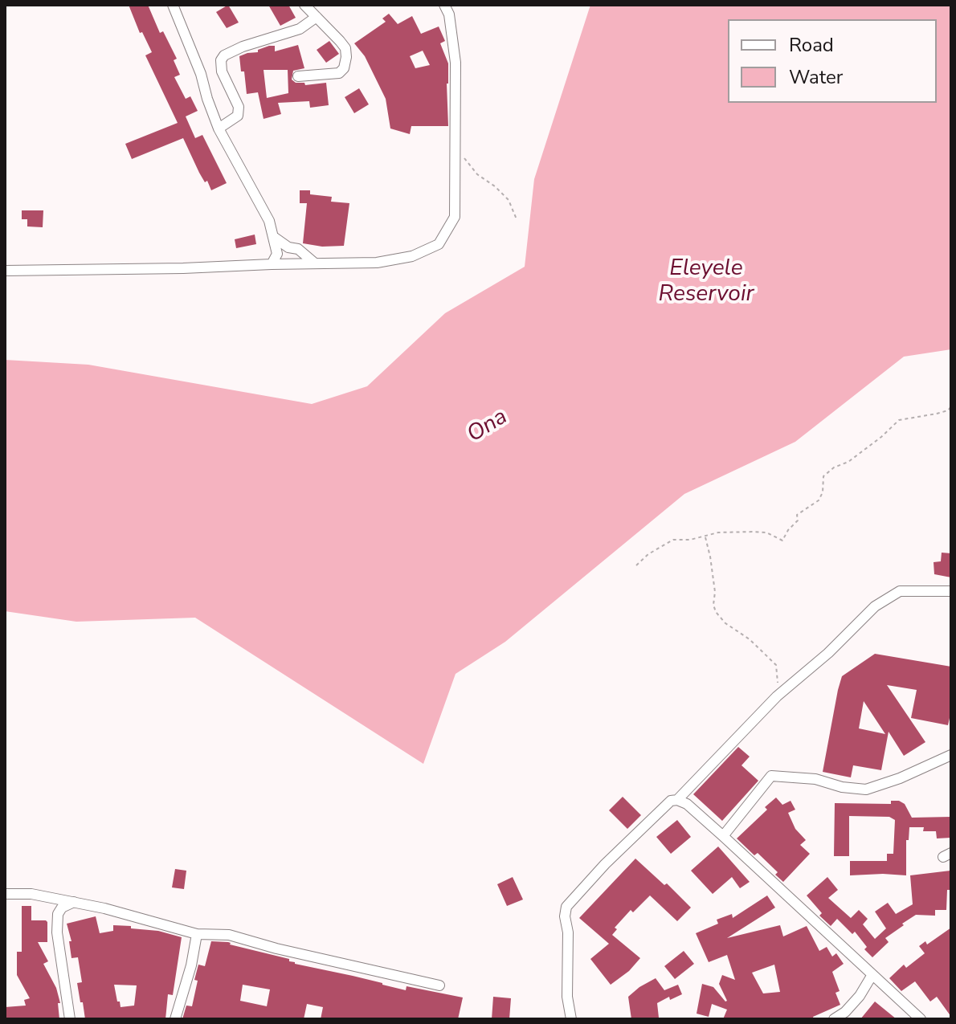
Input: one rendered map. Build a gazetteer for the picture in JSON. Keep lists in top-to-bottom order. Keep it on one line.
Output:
{"water":["Eleyele Reservoir","Ona"],"legend":["Road","Water"]}
